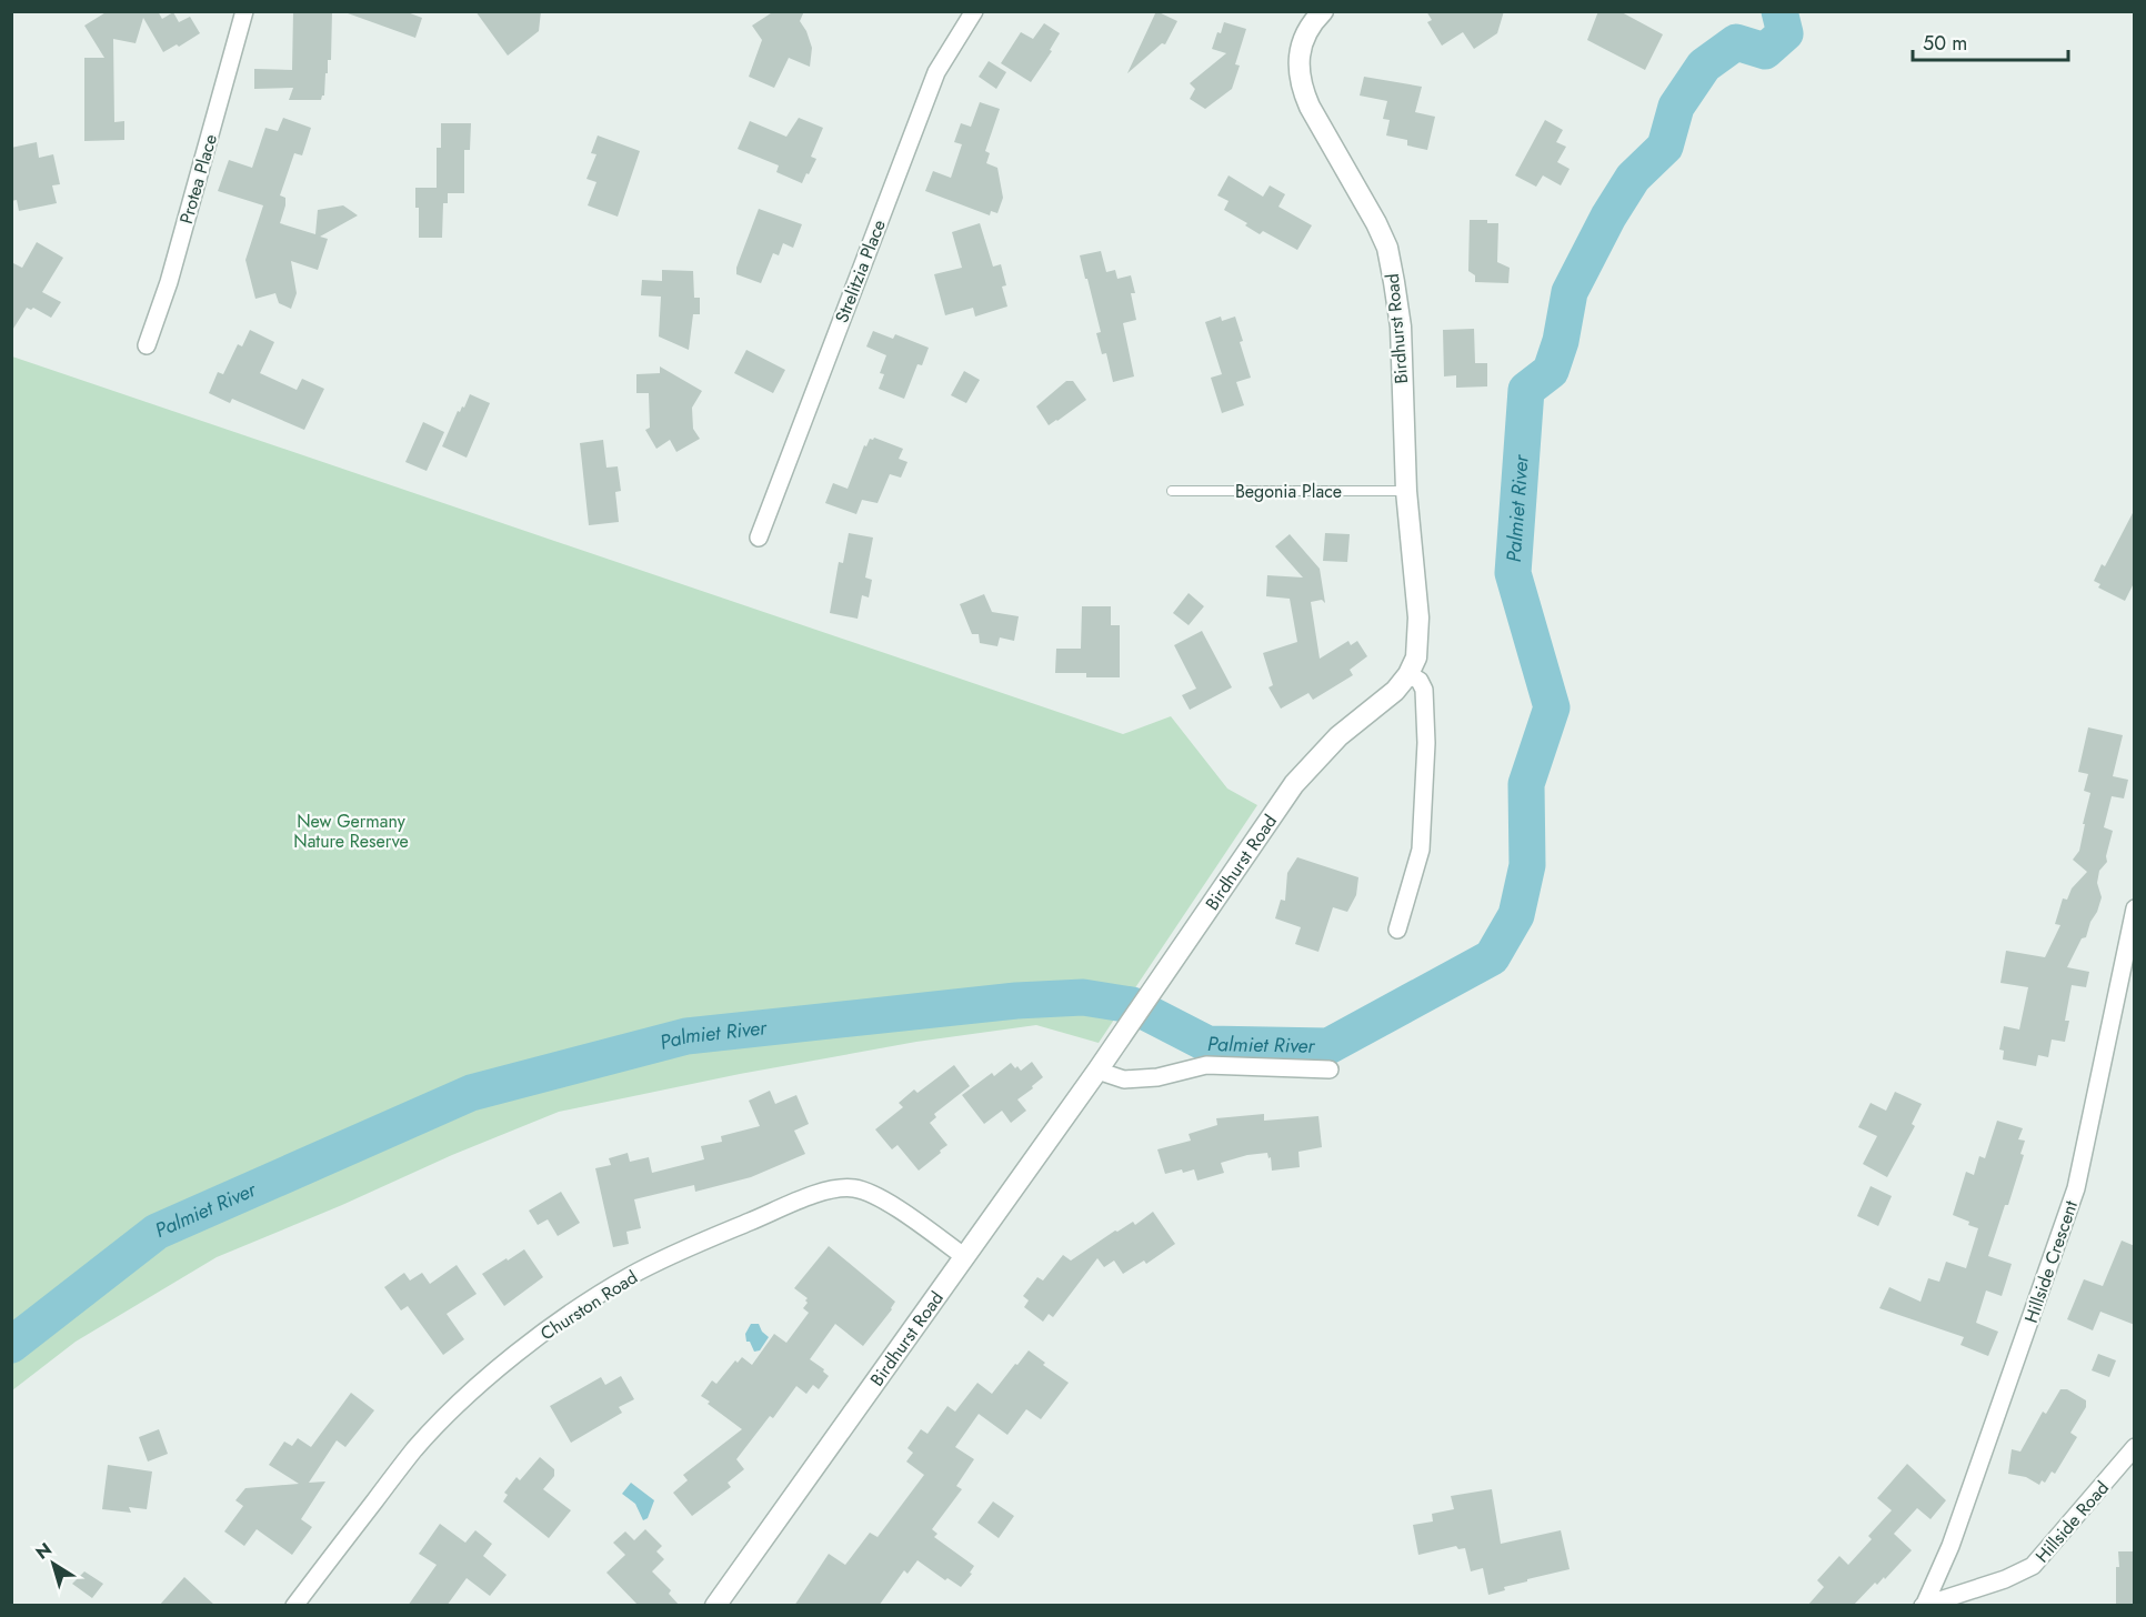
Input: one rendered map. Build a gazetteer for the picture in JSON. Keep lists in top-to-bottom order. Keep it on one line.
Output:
{"streets":{"street":["Protea Place","Strelitzia Place","Birdhurst Road","Hillside Crescent","Churston Road","Hillside Road"],"lane":["Begonia Place"]},"crossings":[["Birdhurst Road","Begonia Place"],["Birdhurst Road","Churston Road"],["Hillside Crescent","Hillside Road"]],"water":["Palmiet River"],"parks":["New Germany Nature Reserve"],"scale_bar":"50 m","north":"top left"}
